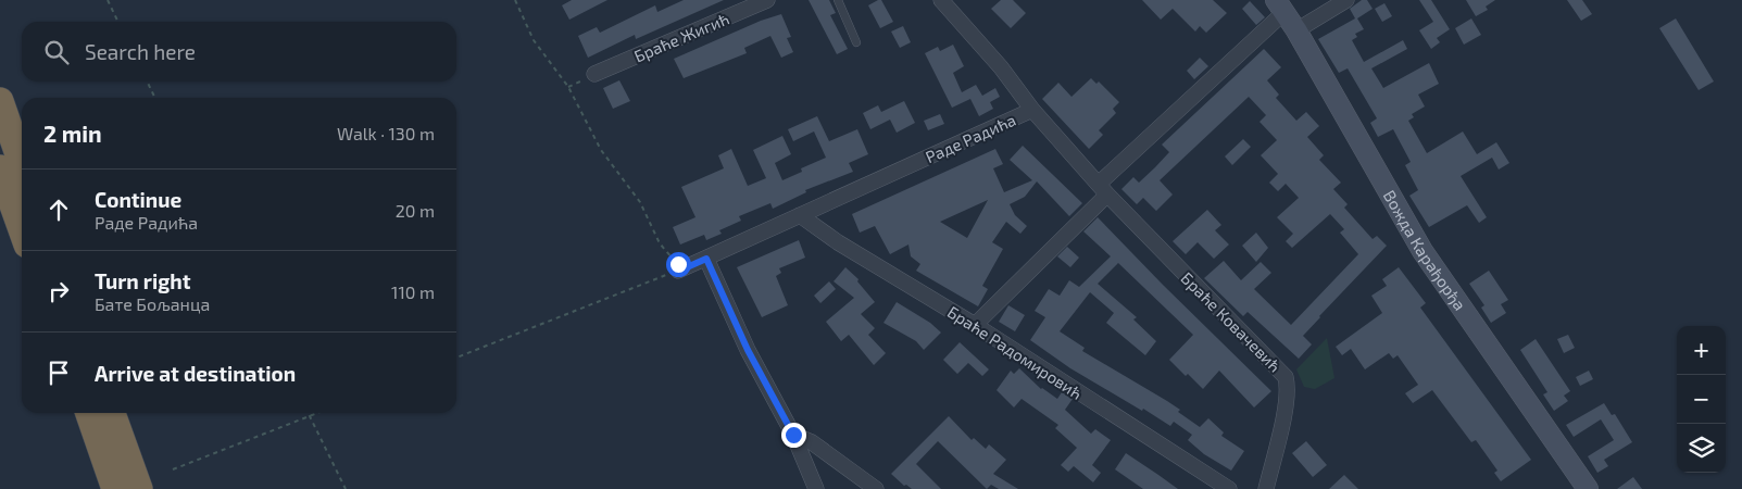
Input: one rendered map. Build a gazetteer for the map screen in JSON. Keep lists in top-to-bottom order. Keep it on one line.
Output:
{"streets":{"main road":["Вожда Карађорђа"],"street":["Браће Жигић","Раде Радића","Браће Ковачевић","Браће Радомировић"]},"crossings":[["Раде Радића","Браће Ковачевић"],["Раде Радића","Браће Радомировић"]],"page":{"search":"Search here","heading":["2 min","Walk · 130 m"],"list":[["Continue","Раде Радића","20 m"],["Turn right","Бате Бољанца","110 m"],"Arrive at destination"],"map_buttons":["+","−"]}}
